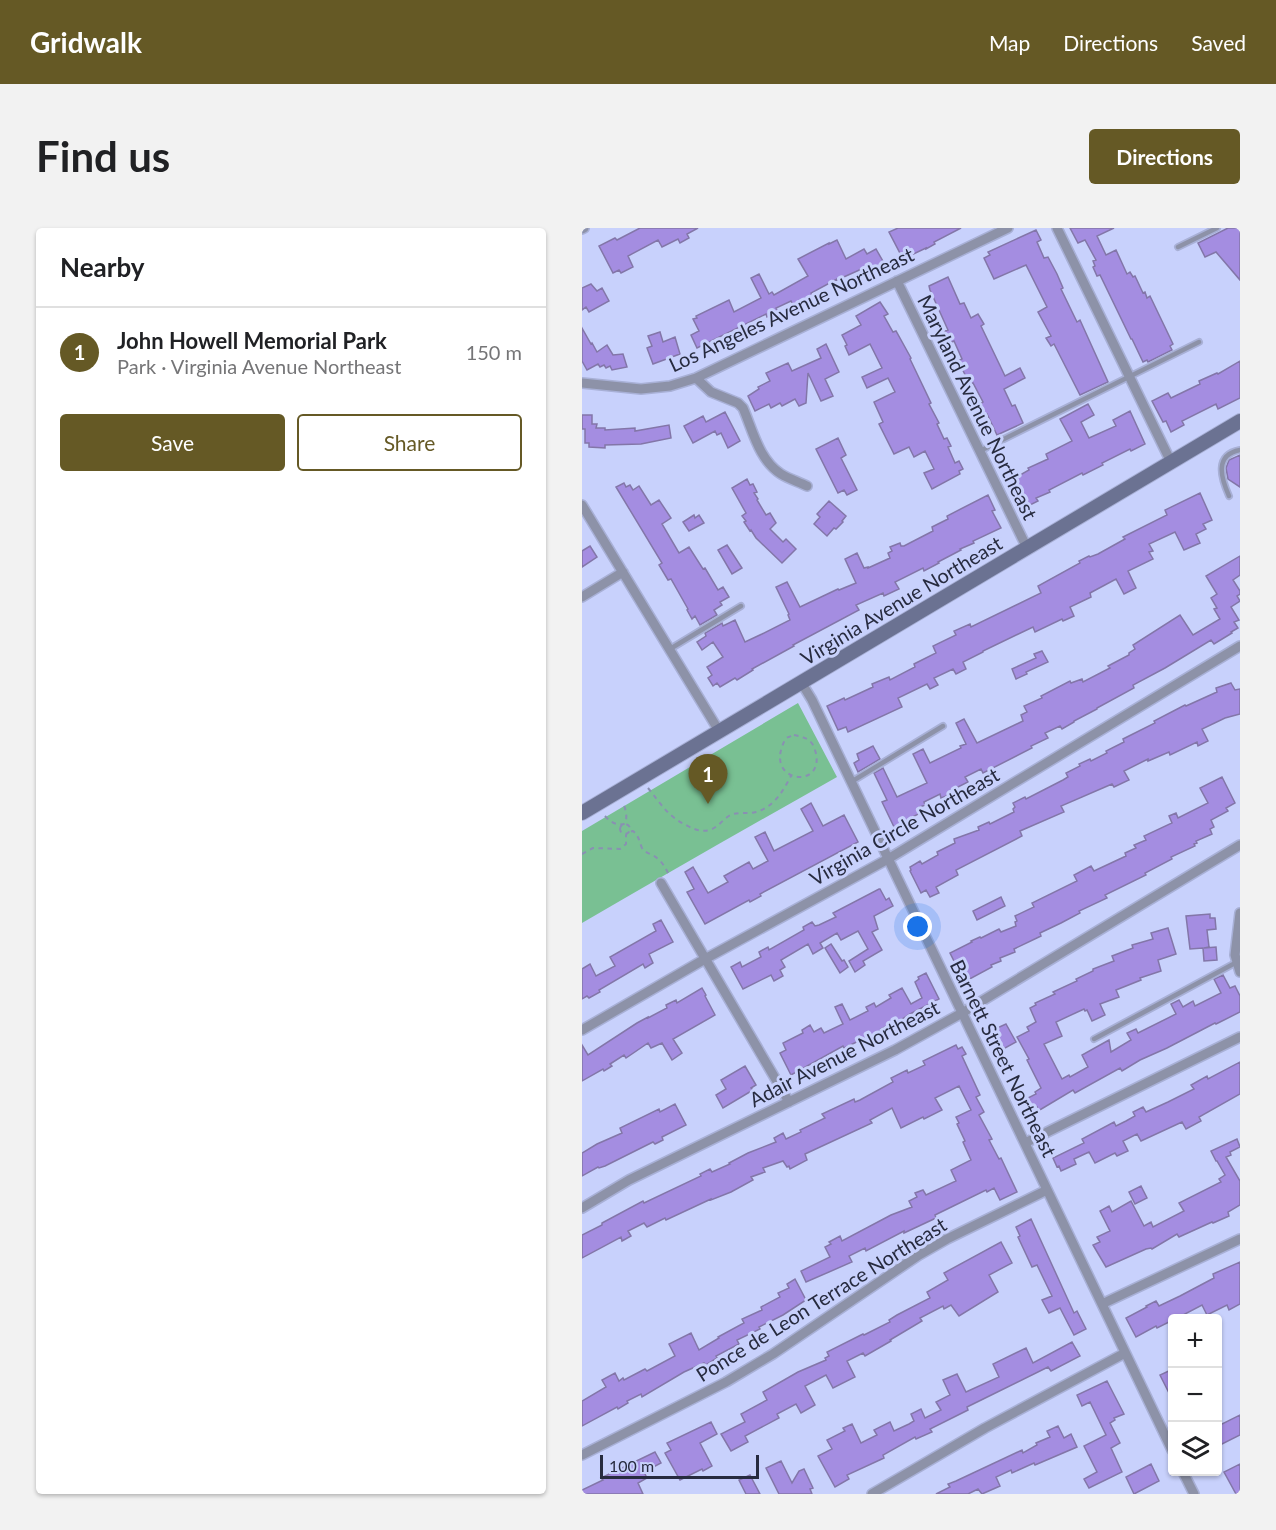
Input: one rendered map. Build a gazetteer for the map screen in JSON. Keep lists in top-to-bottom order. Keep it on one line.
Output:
{"streets":{"street":["Los Angeles Avenue Northeast","Maryland Avenue Northeast","Virginia Avenue Northeast","Virginia Circle Northeast","Adair Avenue Northeast","Barnett Street Northeast","Ponce de Leon Terrace Northeast"]},"crossings":[["Los Angeles Avenue Northeast","Maryland Avenue Northeast"],["Maryland Avenue Northeast","Virginia Avenue Northeast"],["Virginia Avenue Northeast","Barnett Street Northeast"],["Virginia Circle Northeast","Barnett Street Northeast"],["Adair Avenue Northeast","Barnett Street Northeast"],["Barnett Street Northeast","Ponce de Leon Terrace Northeast"]],"scale_bar":"100 m","page":{"header":"Gridwalk","nav":["Map","Directions","Saved"],"buttons":["Directions",["Save","Share"]],"title":"Find us","heading":"Nearby","list":[{"mark":"1","name":"John Howell Memorial Park","note":"Park · Virginia Avenue Northeast","value":"150 m"}],"pins":"1","map_buttons":["+","−"],"scale":"100 m"}}
